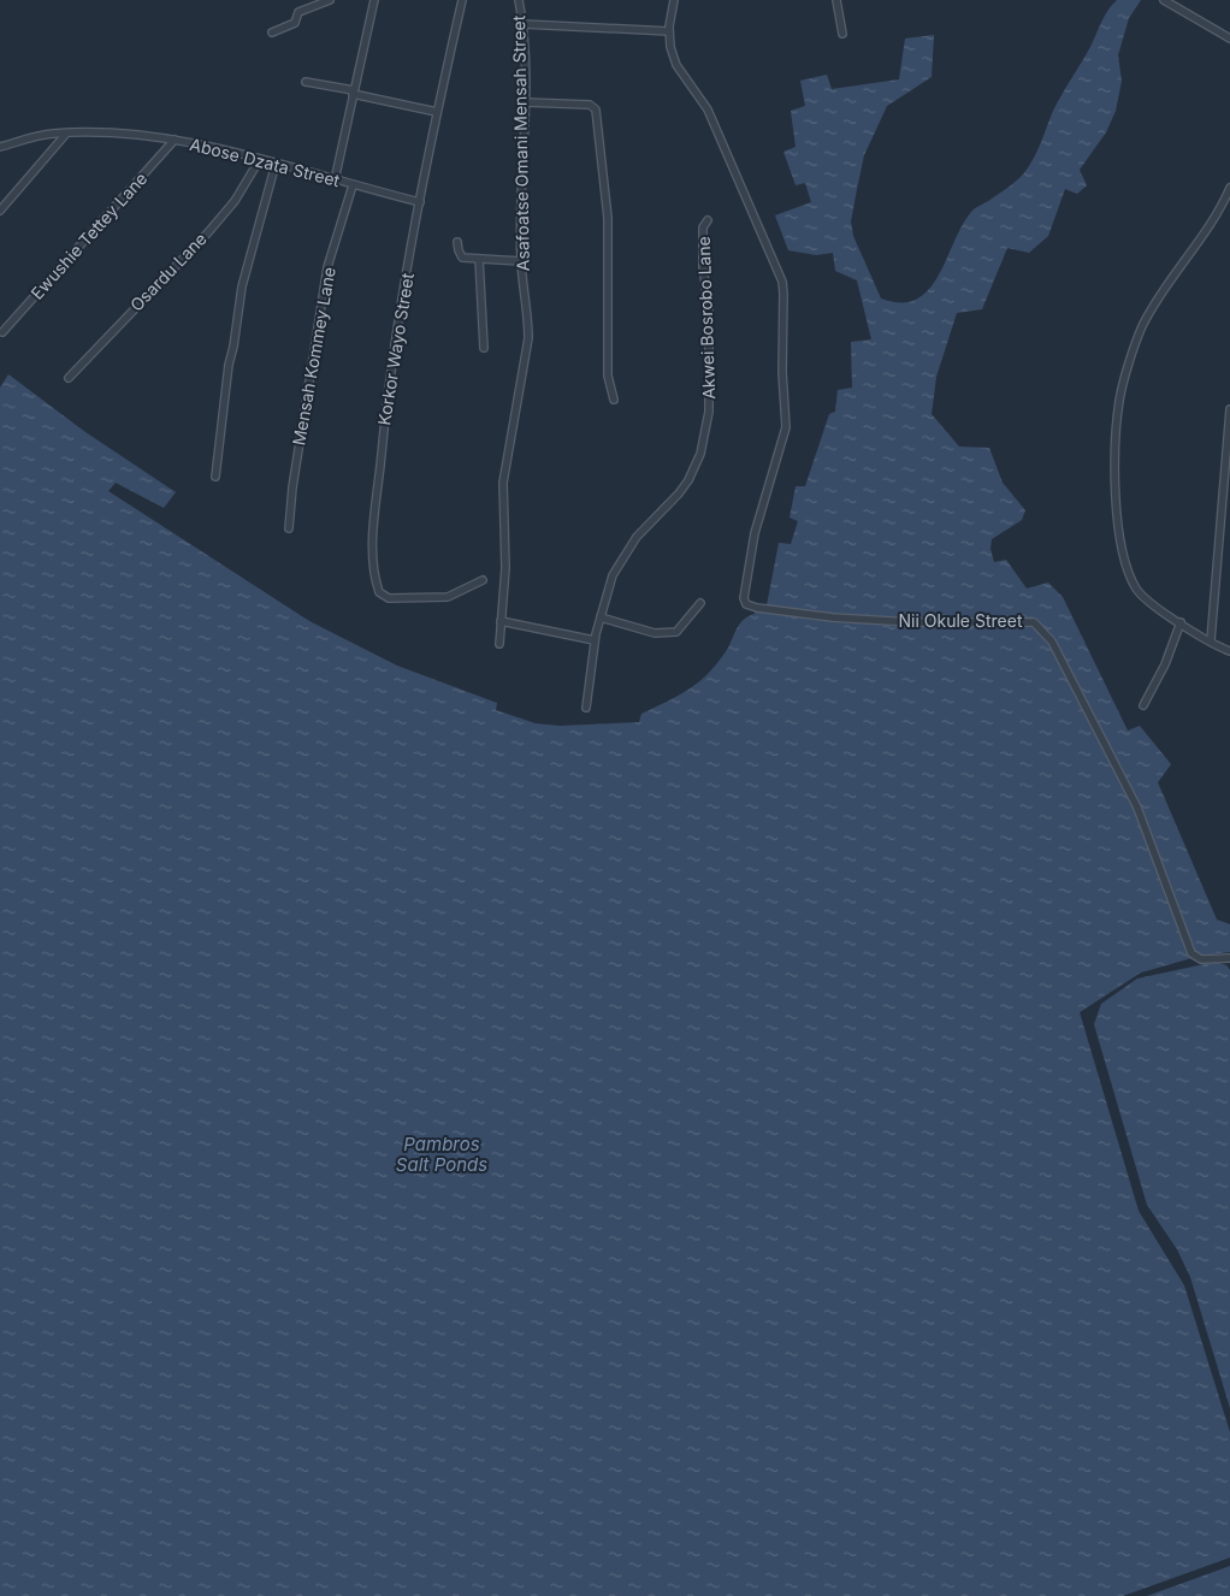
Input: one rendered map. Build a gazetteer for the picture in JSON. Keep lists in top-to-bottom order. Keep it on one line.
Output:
{"streets":{"street":["Asafoatse Omani Mensah Street","Abose Dzata Street","Ewushie Tettey Lane","Osardu Lane","Akwei Bosrobo Lane","Korkor Wayo Street","Mensah Kommey Lane","Nii Okule Street"]},"crossings":[["Abose Dzata Street","Ewushie Tettey Lane"],["Abose Dzata Street","Osardu Lane"],["Abose Dzata Street","Korkor Wayo Street"],["Abose Dzata Street","Mensah Kommey Lane"]],"water":["Pambros Salt Ponds"]}
